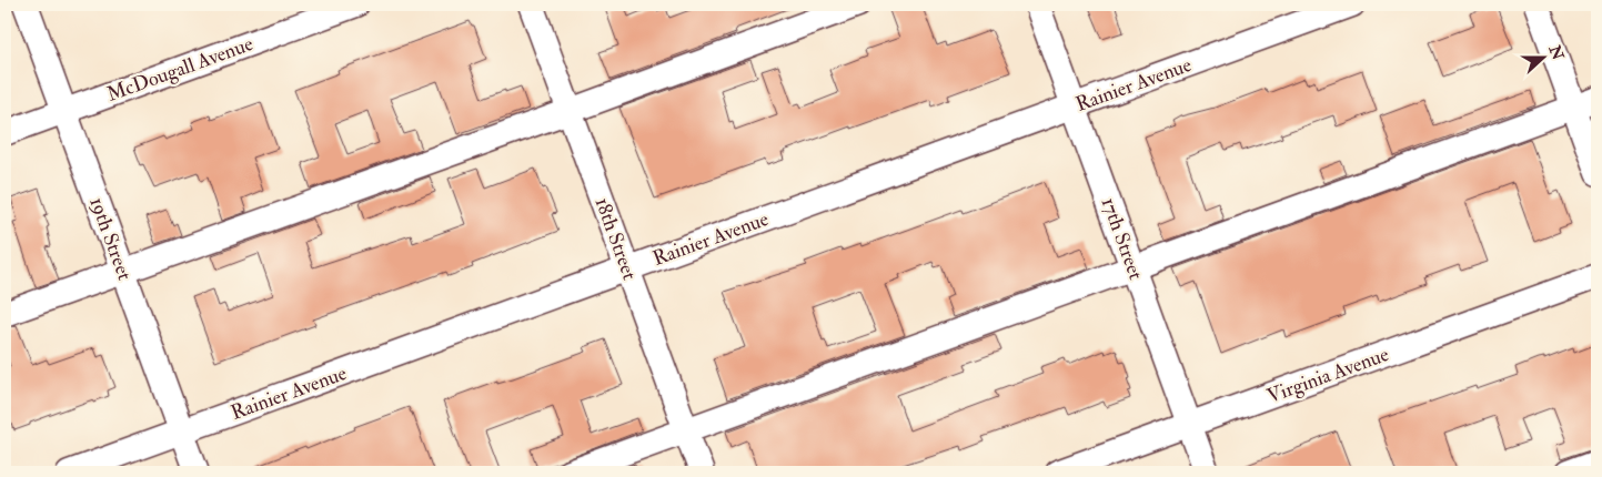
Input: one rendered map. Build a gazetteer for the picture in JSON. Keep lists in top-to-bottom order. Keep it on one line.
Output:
{"streets":{"street":["McDougall Avenue","Rainier Avenue","19th Street","18th Street","17th Street","Virginia Avenue"]},"crossings":[["McDougall Avenue","19th Street"],["Rainier Avenue","19th Street"],["Rainier Avenue","18th Street"],["Rainier Avenue","17th Street"],["17th Street","Virginia Avenue"]],"north":"right"}
